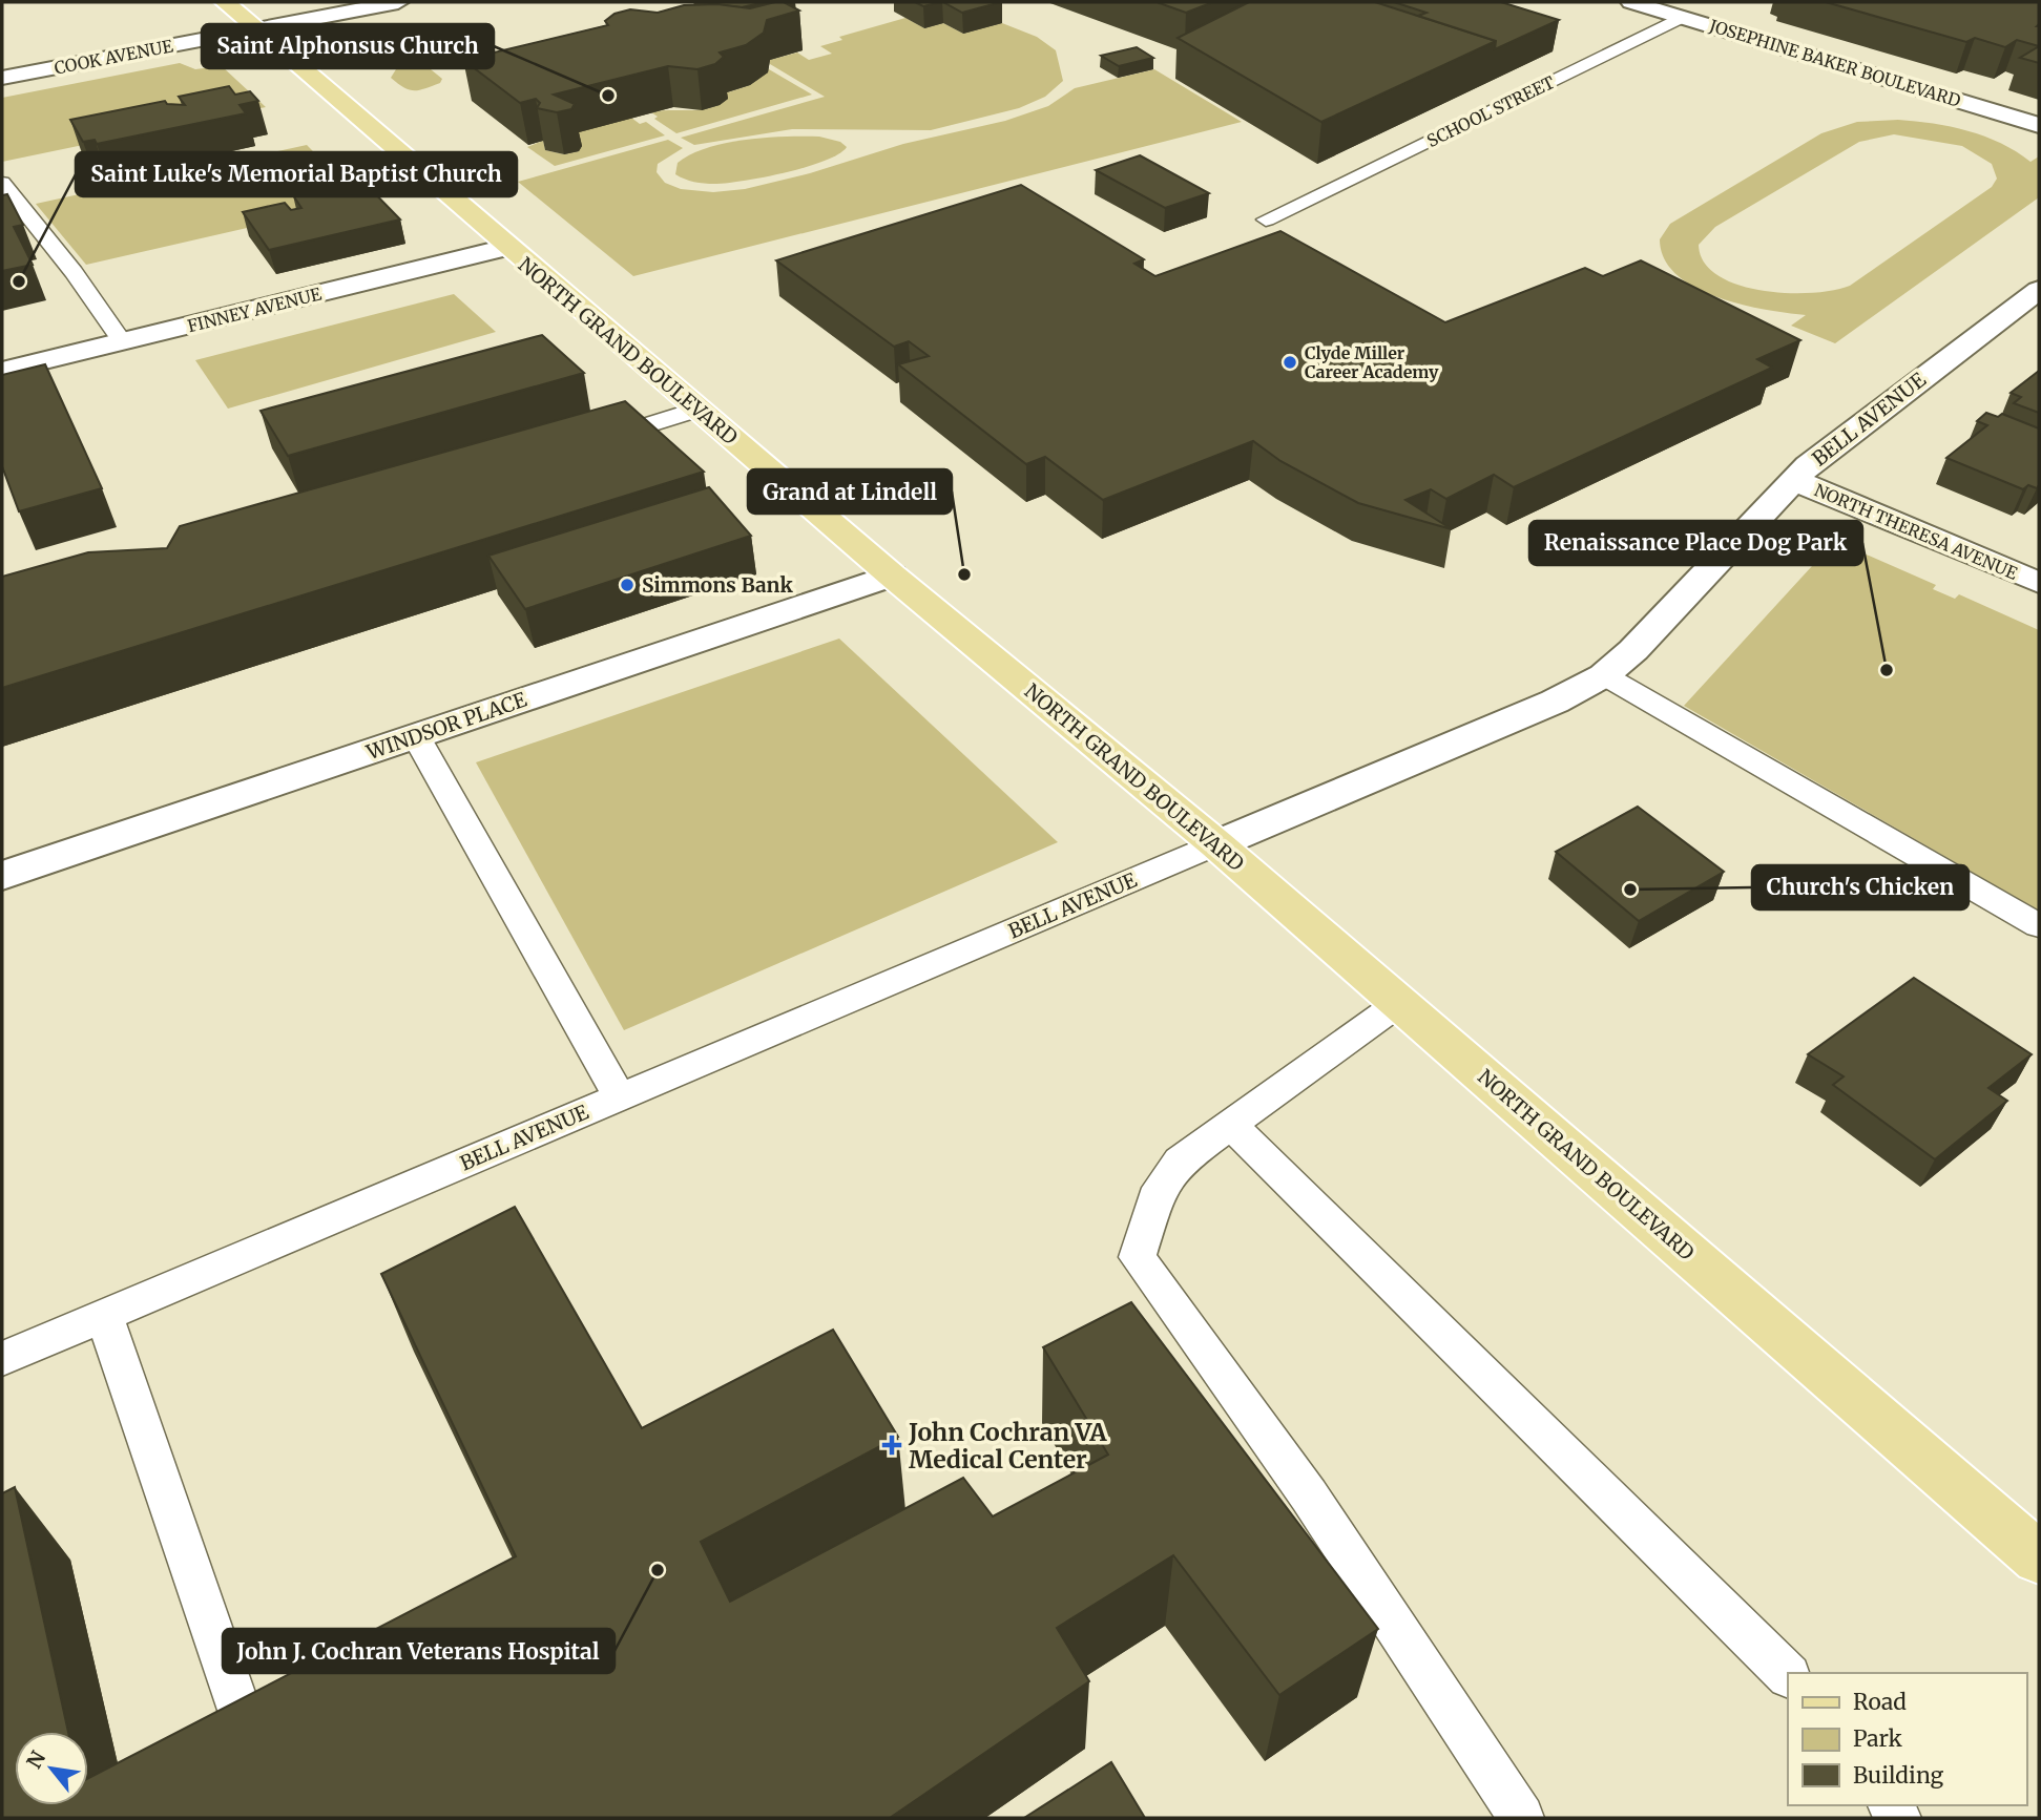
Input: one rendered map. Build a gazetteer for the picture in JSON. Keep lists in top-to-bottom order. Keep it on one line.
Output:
{"streets":{"main road":["NORTH GRAND BOULEVARD"],"street":["COOK AVENUE","JOSEPHINE BAKER BOULEVARD","SCHOOL STREET","FINNEY AVENUE","BELL AVENUE","NORTH THERESA AVENUE","WINDSOR PLACE"]},"crossings":[["COOK AVENUE","NORTH GRAND BOULEVARD"],["JOSEPHINE BAKER BOULEVARD","SCHOOL STREET"],["FINNEY AVENUE","NORTH GRAND BOULEVARD"],["NORTH GRAND BOULEVARD","BELL AVENUE"],["NORTH GRAND BOULEVARD","WINDSOR PLACE"],["BELL AVENUE","NORTH THERESA AVENUE"]],"places":{"other":["Saint Alphonsus Church","Saint Luke's Memorial Baptist Church","Clyde Miller Career Academy","Grand at Lindell","Simmons Bank","Renaissance Place Dog Park","Church's Chicken","John J. Cochran Veterans Hospital"],"health":["John Cochran VA Medical Center"]},"legend":["Road","Park","Building"],"north":"top left"}
